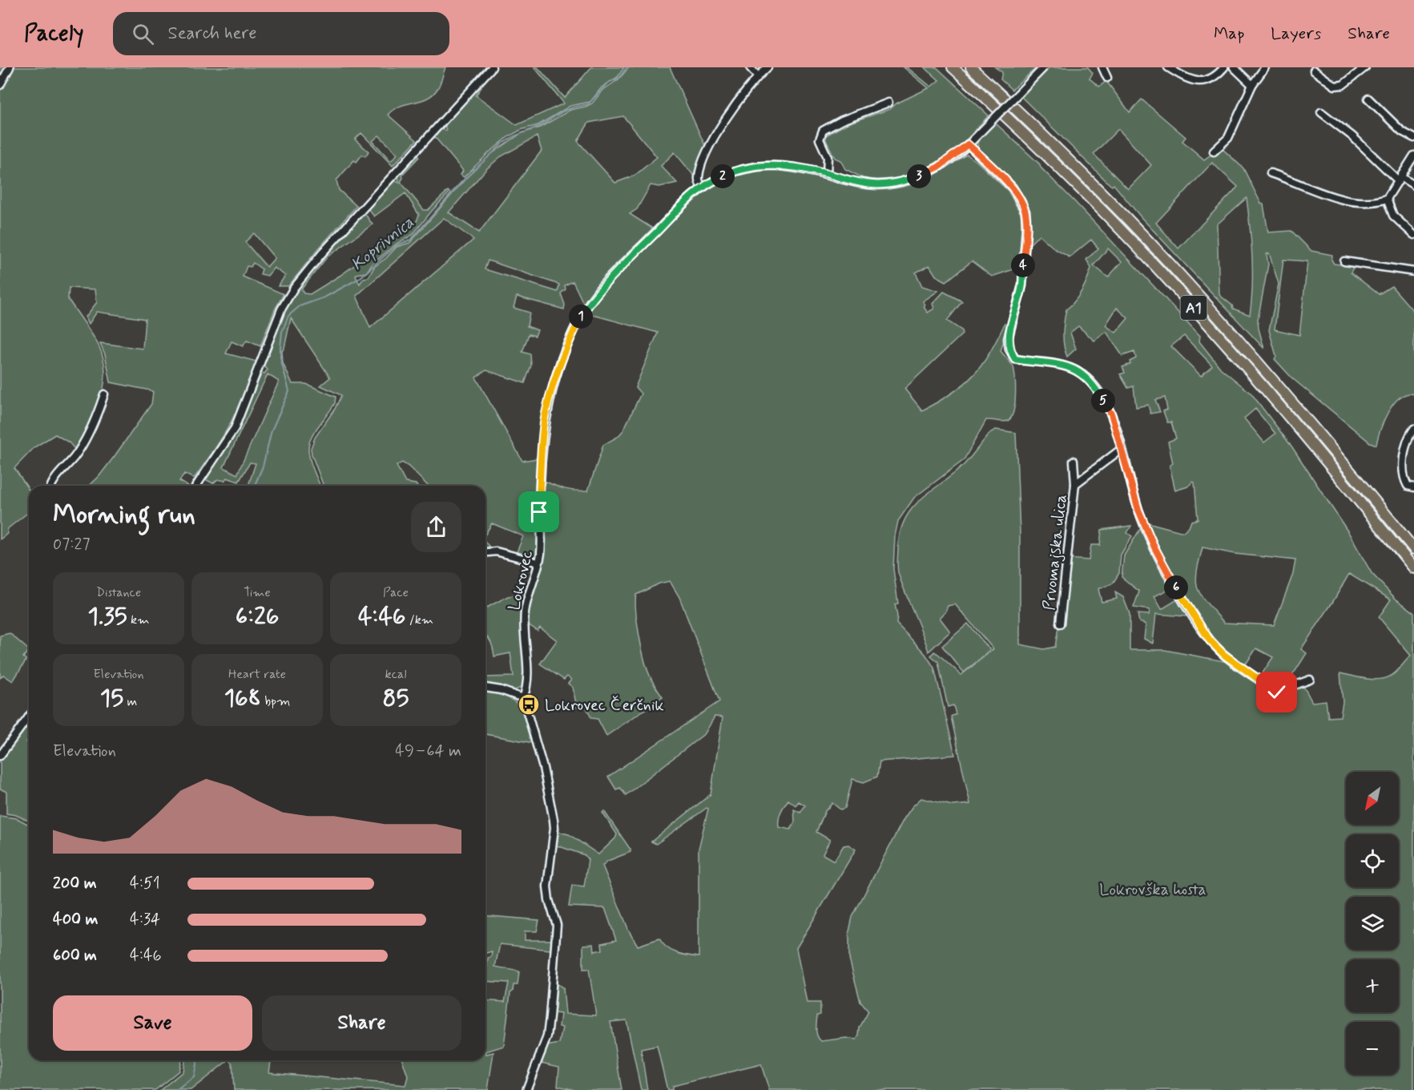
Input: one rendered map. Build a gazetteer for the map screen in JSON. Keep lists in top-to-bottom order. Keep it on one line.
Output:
{"streets":{"highway":["A1"],"street":["Prvomajska ulica","Lokrovec"]},"water":["Koprivnica"],"parks":["Lokrovška hosta"],"places":{"bus stop":["Lokrovec Čerčnik"]},"north":"bottom left","page":{"header":"Pacely","search":"Search here","nav":["Map","Layers","Share"],"pins":["2","3","4","1","5","6"],"heading":["Morning run","07:27"],"stats":[["Distance","1.35 km"],["Time","6:26"],["Pace","4:46 /km"],["Elevation","15 m"],["Heart rate","168 bpm"],["kcal","85"]],"chart":["Elevation","49–64 m"],"map_buttons":["+","−"],"list":[{"name":"200 m","note":"4:51"},{"name":"400 m","note":"4:34"},{"name":"600 m","note":"4:46"}],"buttons":["Save","Share"]}}
